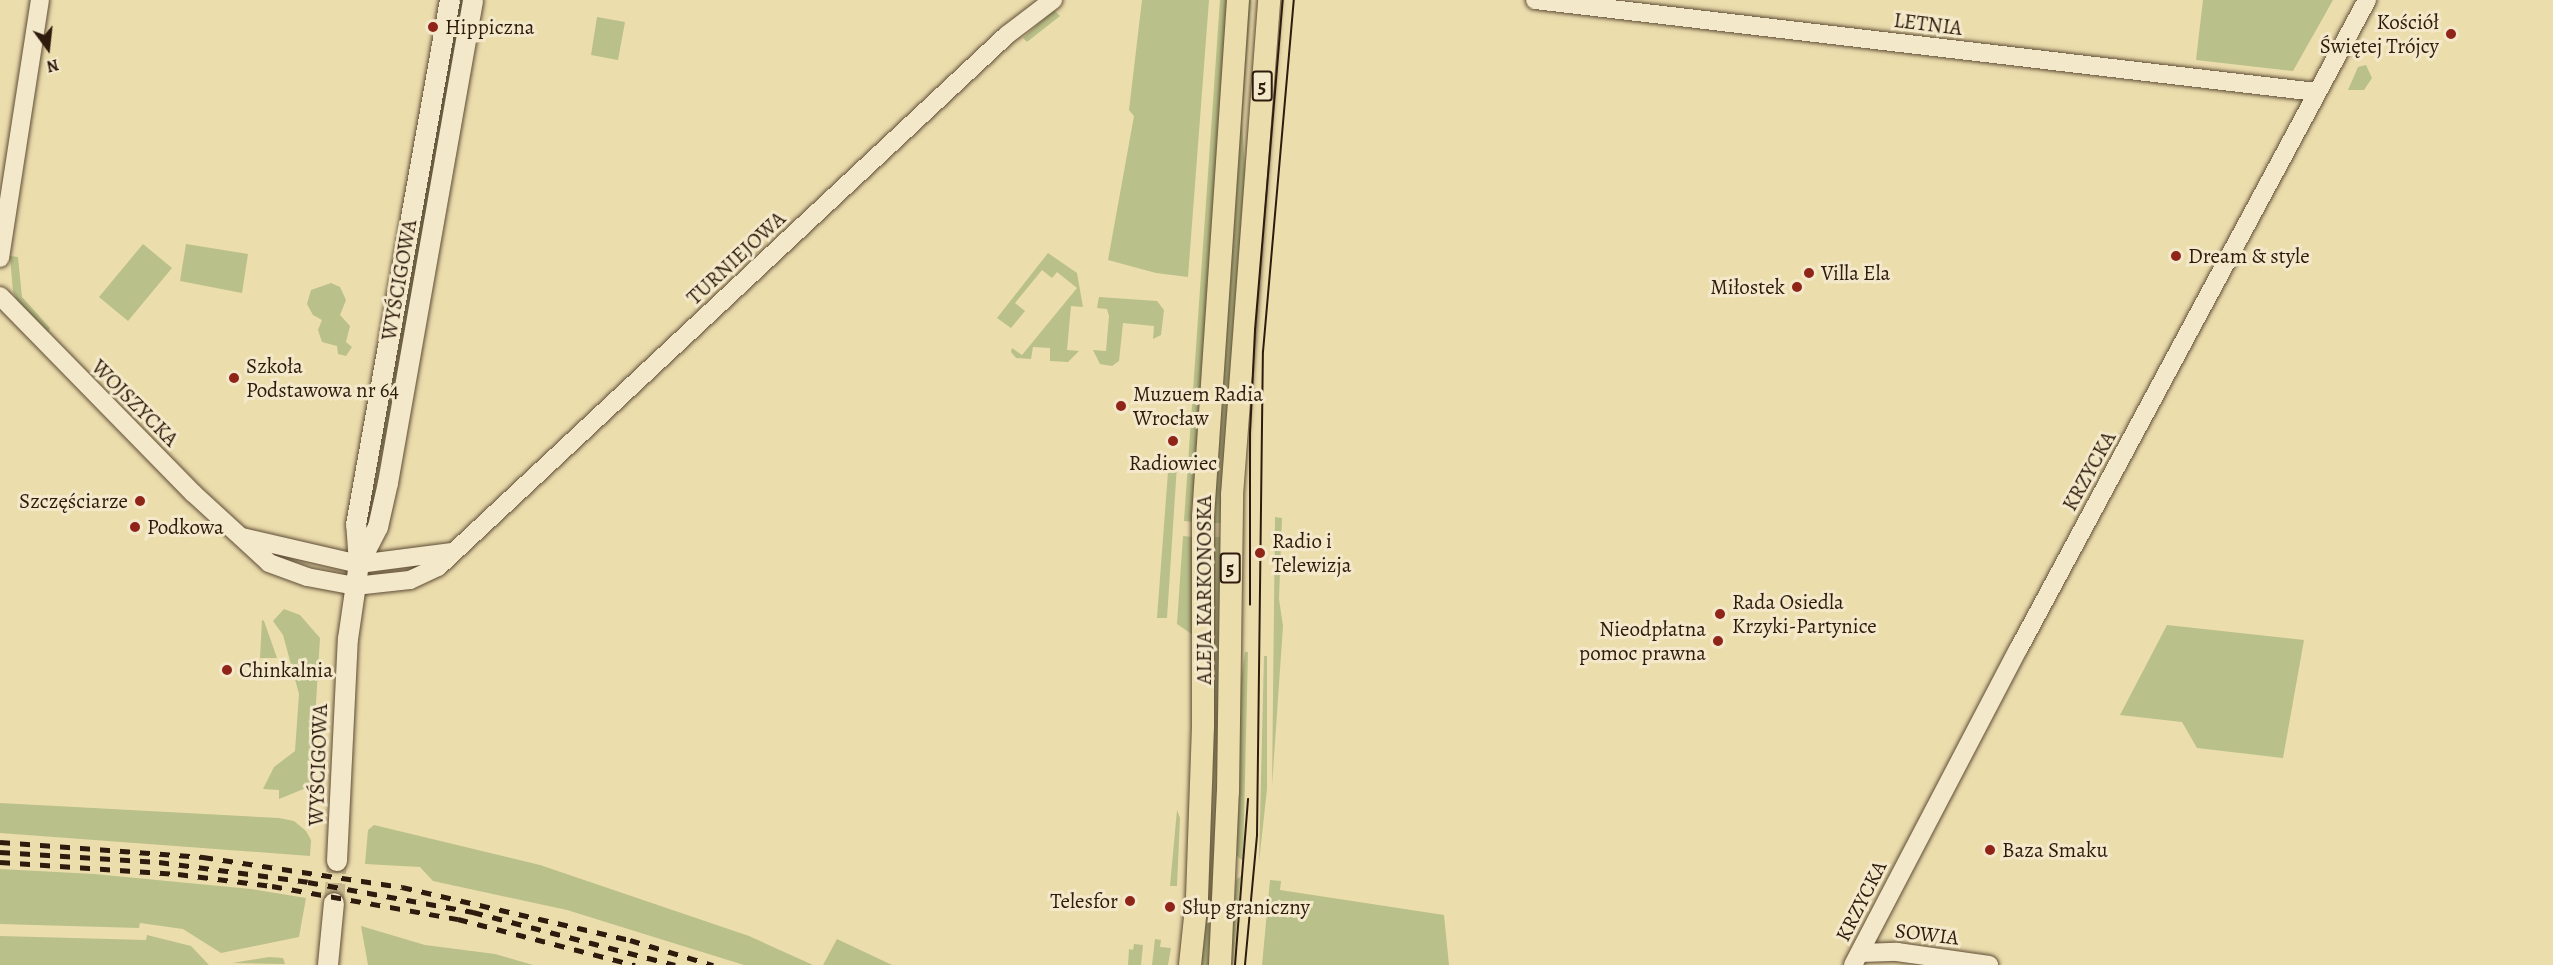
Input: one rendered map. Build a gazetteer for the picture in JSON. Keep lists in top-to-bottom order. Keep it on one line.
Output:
{"streets":{"main road":["5","WYŚCIGOWA","ALEJA KARKONOSKA"],"street":["LETNIA","TURNIEJOWA","WOJSZYCKA","KRZYCKA","SOWIA"]},"crossings":[["LETNIA","KRZYCKA"],["TURNIEJOWA","WYŚCIGOWA"],["TURNIEJOWA","WOJSZYCKA"],["WYŚCIGOWA","WOJSZYCKA"],["KRZYCKA","SOWIA"]],"places":["Hippiczna","Kościół Świętej Trójcy","Dream & style","Villa Ela","Miłostek","Szkoła Podstawowa nr 64","Muzuem Radia Wrocław","Radiowiec","Szczęściarze","Podkowa","Radio i Telewizja","Rada Osiedla Krzyki-Partynice","Nieodpłatna pomoc prawna","Chinkalnia","Baza Smaku","Telesfor","Słup graniczny"],"north":"bottom"}
